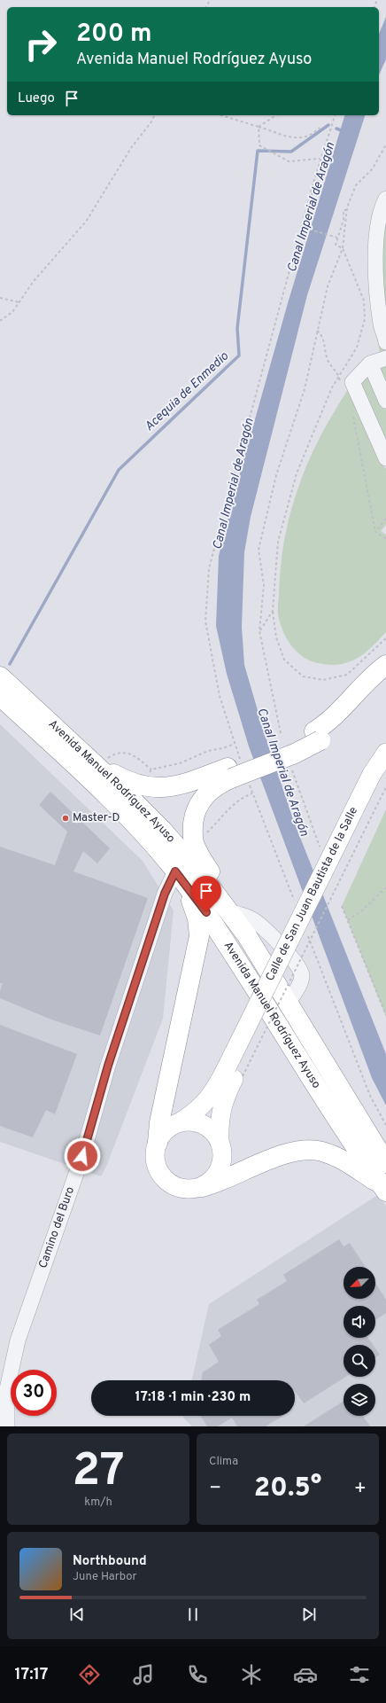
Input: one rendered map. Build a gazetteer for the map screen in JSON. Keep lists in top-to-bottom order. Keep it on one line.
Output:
{"streets":{"highway":["Avenida Manuel Rodríguez Ayuso"],"main road":["Calle de San Juan Bautista de la Salle"],"street":["Camino del Buro"]},"crossings":[["Avenida Manuel Rodríguez Ayuso","Camino del Buro"]],"water":["Canal Imperial de Aragón","Acequia de Enmedio"],"places":["Master-D"],"north":"bottom left","page":{"turn":["200 m","Avenida Manuel Rodríguez Ayuso"],"then":"Luego","limit":"30","trip":"17:18 · 1 min · 230 m","tile":[["27","km/h"],"Clima"],"heat":["−","20.5°","+"],"song":["Northbound","June Harbor"],"tabs":"17:17"}}
